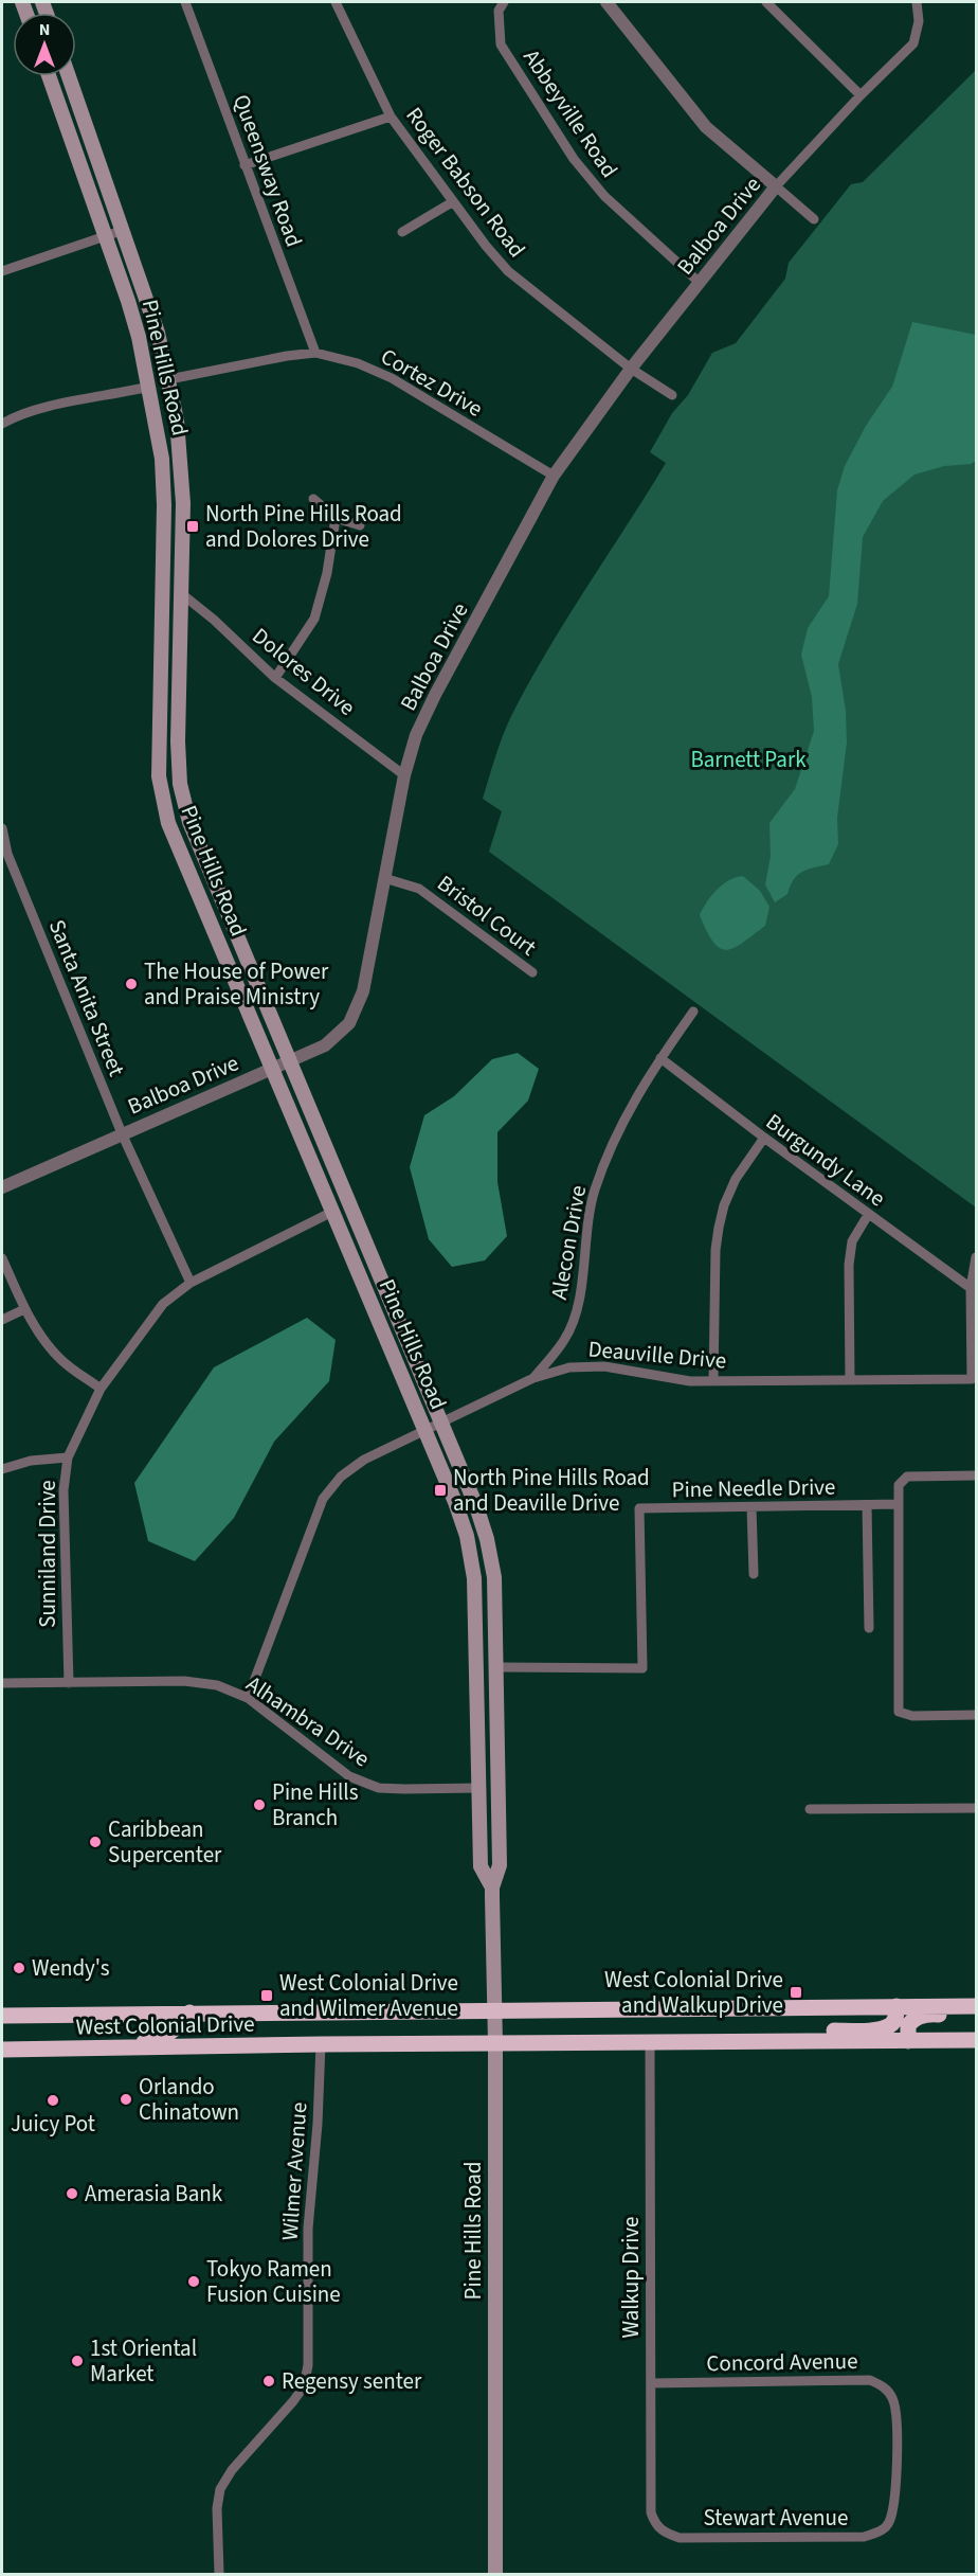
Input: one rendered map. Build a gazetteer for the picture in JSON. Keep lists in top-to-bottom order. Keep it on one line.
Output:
{"streets":{"highway":["West Colonial Drive"],"main road":["Pine Hills Road"],"street":["Abbeyville Road","Queensway Road","Roger Babson Road","Balboa Drive","Cortez Drive","Dolores Drive","Bristol Court","Santa Anita Street","Burgundy Lane","Alecon Drive","Deauville Drive","Pine Needle Drive","Sunniland Drive","Alhambra Drive","Wilmer Avenue","Walkup Drive","Concord Avenue","Stewart Avenue"]},"crossings":[["Abbeyville Road","Balboa Drive"],["Queensway Road","Cortez Drive"],["Roger Babson Road","Balboa Drive"],["Balboa Drive","Pine Hills Road"],["Balboa Drive","Cortez Drive"],["Balboa Drive","Dolores Drive"],["Balboa Drive","Bristol Court"],["Balboa Drive","Santa Anita Street"],["Pine Hills Road","Cortez Drive"],["Pine Hills Road","Dolores Drive"],["Pine Hills Road","Deauville Drive"],["Pine Hills Road","Pine Needle Drive"],["Pine Hills Road","Sunniland Drive"],["Pine Hills Road","Alhambra Drive"],["Pine Hills Road","West Colonial Drive"],["Santa Anita Street","Sunniland Drive"],["Burgundy Lane","Alecon Drive"],["Burgundy Lane","Deauville Drive"],["Alecon Drive","Deauville Drive"],["Deauville Drive","Alhambra Drive"],["Sunniland Drive","Alhambra Drive"],["West Colonial Drive","Wilmer Avenue"],["West Colonial Drive","Walkup Drive"],["Walkup Drive","Concord Avenue"],["Walkup Drive","Stewart Avenue"],["Concord Avenue","Stewart Avenue"]],"parks":["Barnett Park"],"places":{"transit":["North Pine Hills Road and Dolores Drive","North Pine Hills Road and Deaville Drive","West Colonial Drive and Walkup Drive","West Colonial Drive and Wilmer Avenue"],"other":["The House of Power and Praise Ministry","Pine Hills Branch","Caribbean Supercenter","Wendy's","Orlando Chinatown","Juicy Pot","Amerasia Bank","Tokyo Ramen Fusion Cuisine","1st Oriental Market","Regensy senter"]},"north":"top"}
